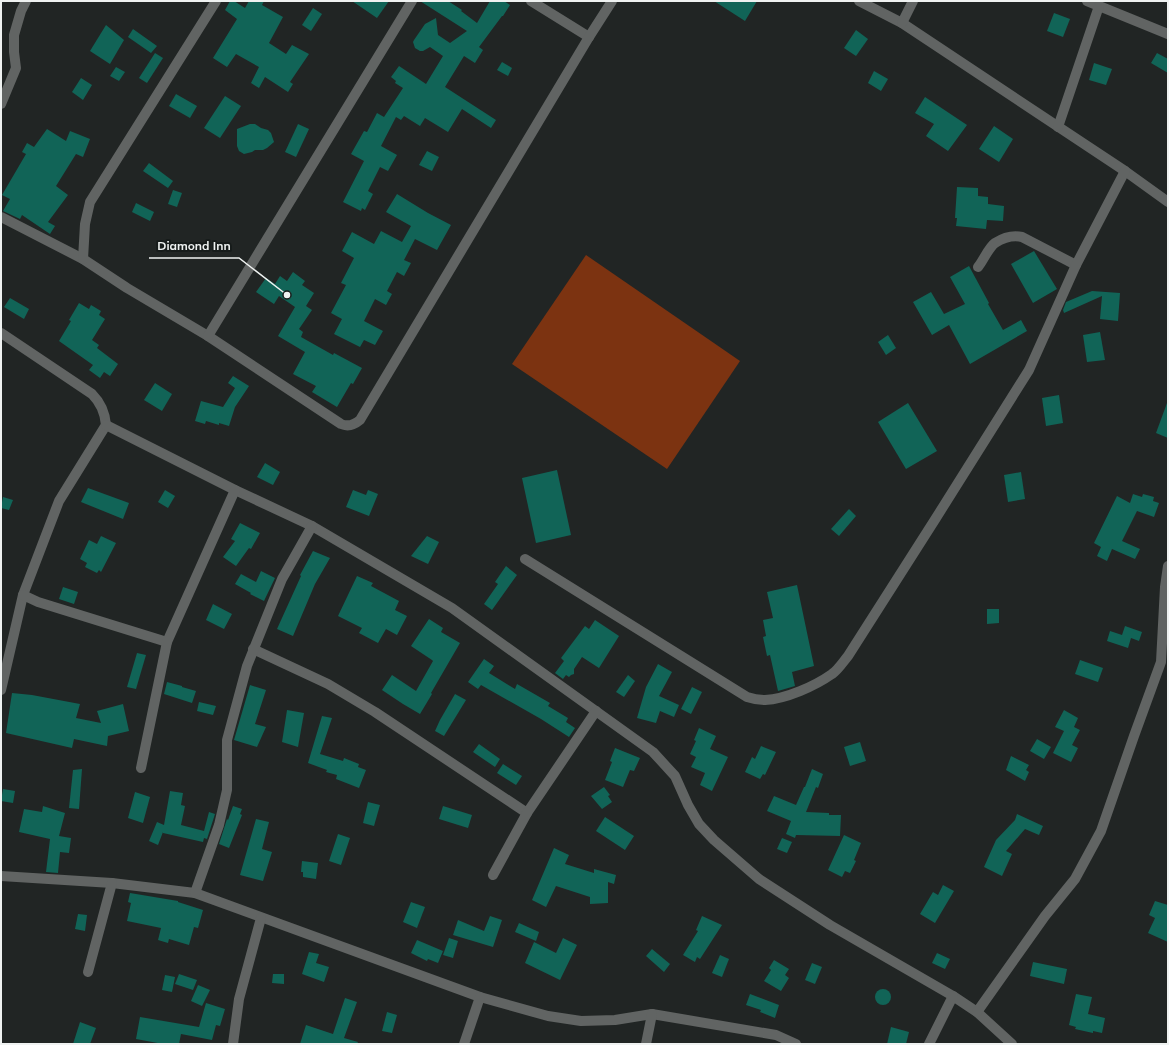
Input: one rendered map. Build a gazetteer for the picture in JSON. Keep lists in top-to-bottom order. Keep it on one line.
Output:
{"places":["Diamond Inn"]}
